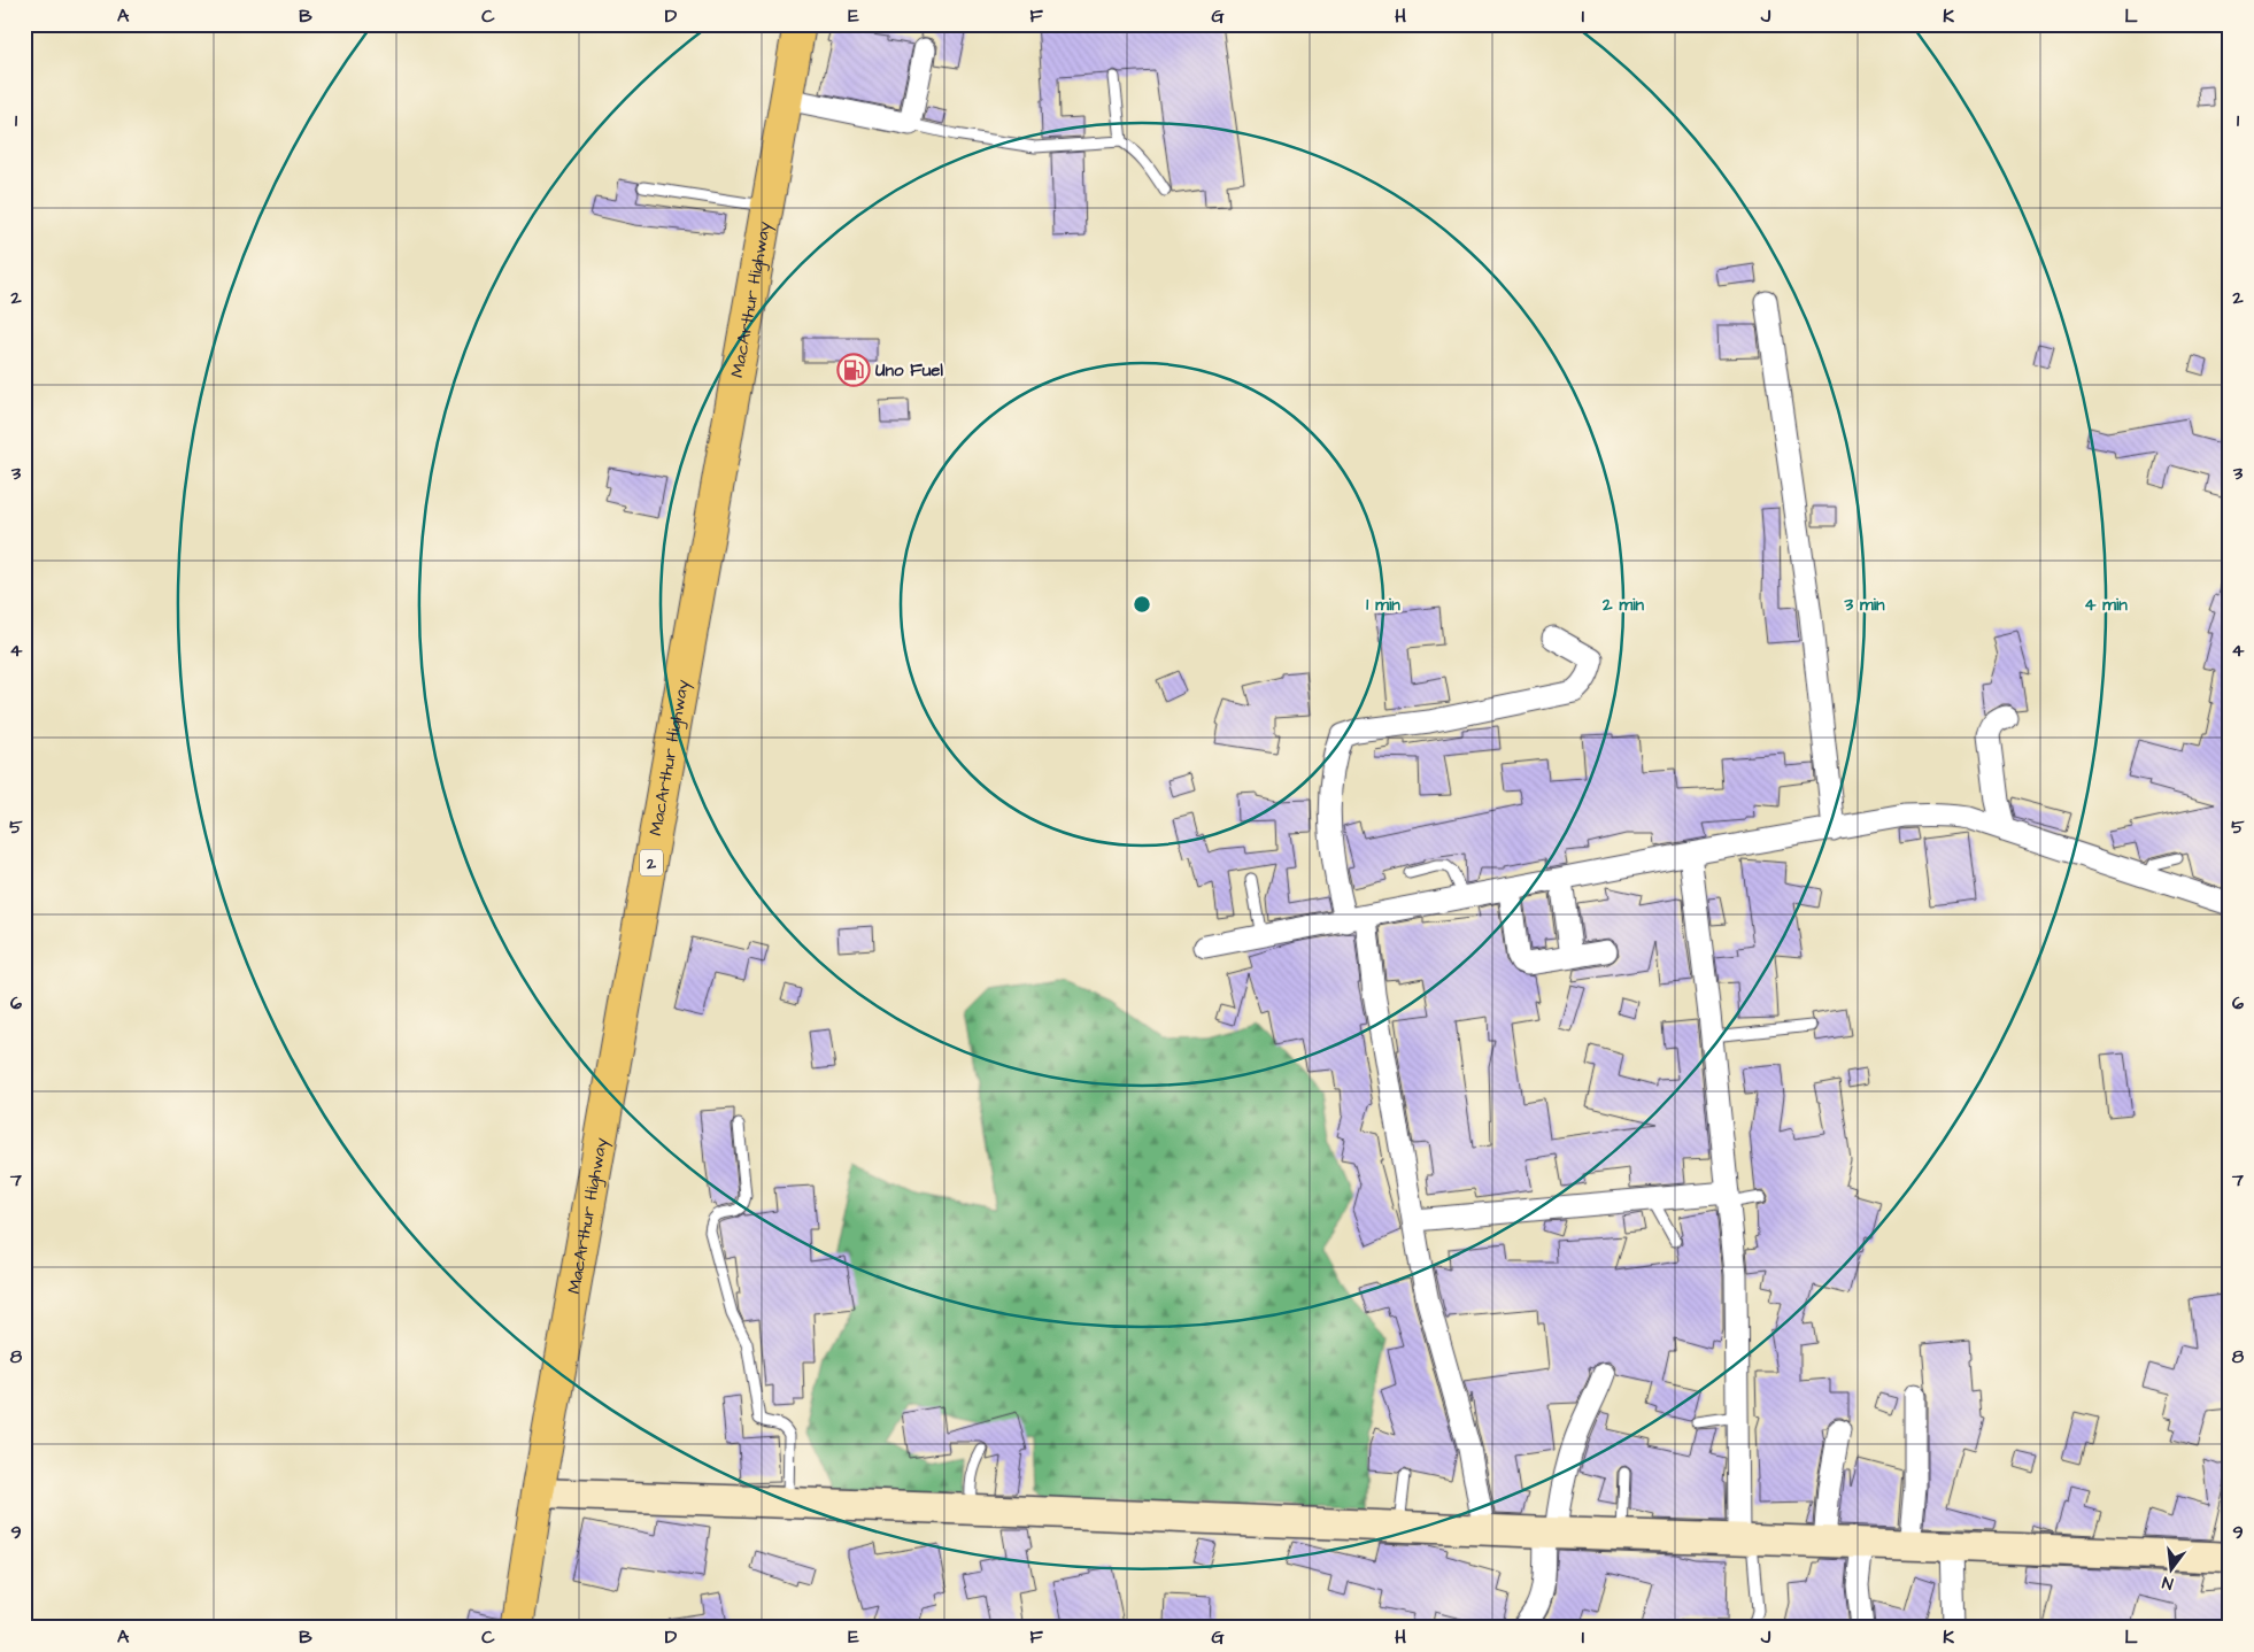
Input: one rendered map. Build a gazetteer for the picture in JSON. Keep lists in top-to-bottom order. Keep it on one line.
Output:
{"streets":{"highway":["MacArthur Highway","2"]},"places":{"fuel station":["Uno Fuel"]},"north":"bottom","grid":{"columns":["A","B","C","D","E","F","G","H","I","J","K","L"],"rows":["1","2","3","4","5","6","7","8","9"]},"rings":["1 min","2 min","3 min","4 min"]}
